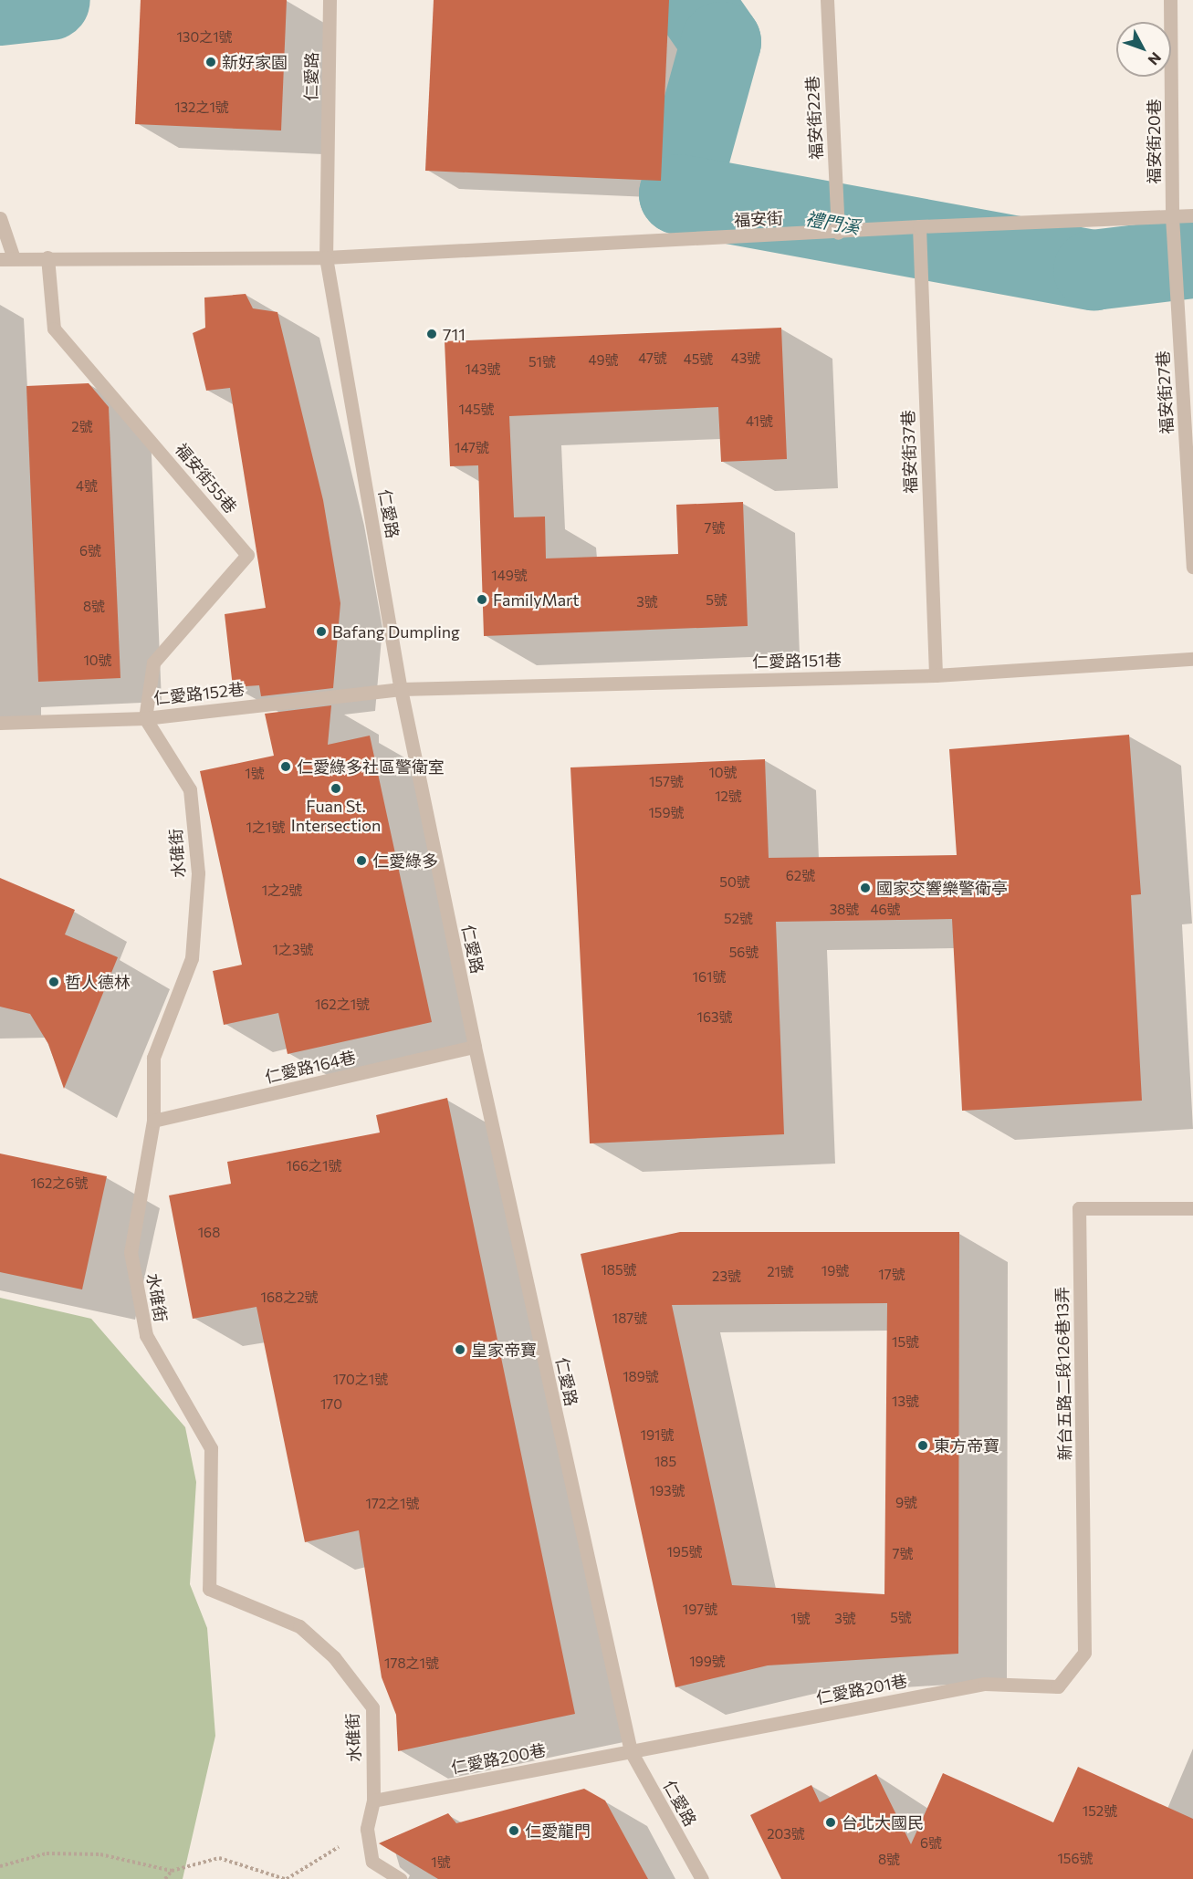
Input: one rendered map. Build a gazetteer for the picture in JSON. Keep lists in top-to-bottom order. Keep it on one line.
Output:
{"streets":{"street":["仁愛路","福安街22巷","福安街20巷","福安街","福安街27巷","福安街37巷","福安街55巷","仁愛路151巷","仁愛路152巷","水碓街","仁愛路164巷","新台五路二段126巷13弄","仁愛路201巷","仁愛路200巷"]},"crossings":[["仁愛路","福安街"],["仁愛路","仁愛路151巷"],["仁愛路","仁愛路152巷"],["仁愛路","仁愛路164巷"],["仁愛路","仁愛路201巷"],["仁愛路","仁愛路200巷"],["福安街22巷","福安街"],["福安街20巷","福安街"],["福安街20巷","福安街27巷"],["福安街","福安街27巷"],["福安街","福安街37巷"],["福安街","福安街55巷"],["福安街37巷","仁愛路151巷"],["福安街55巷","仁愛路152巷"],["福安街55巷","水碓街"],["仁愛路151巷","仁愛路152巷"],["仁愛路152巷","水碓街"],["水碓街","仁愛路164巷"],["水碓街","仁愛路200巷"],["新台五路二段126巷13弄","仁愛路201巷"],["仁愛路201巷","仁愛路200巷"]],"water":["禮門溪"],"places":["新好家園","711","FamilyMart","Bafang Dumpling","仁愛綠多社區警衛室","Fuan St. Intersection","仁愛綠多","國家交響樂警衛亭","哲人德林","皇家帝寶","東方帝寶","台北大國民","仁愛龍門"],"house_numbers":["130之1號","132之1號","47號","43號","45號","49號","51號","143號","145號","41號","2號","147號","4號","7號","6號","149號","5號","3號","8號","10號","10號","1號","157號","12號","159號","1之1號","62號","50號","1之2號","38號","46號","52號","1之3號","56號","161號","162之1號","163號","166之1號","162之6號","168","185號","19號","21號","17號","23號","168之2號","187號","15號","189號","170之1號","13號","170","191號","185","193號","9號","172之1號","195號","7號","197號","5號","1號","3號","199號","178之1號","152號","203號","6號","156號","8號","1號"],"north":"bottom right"}
